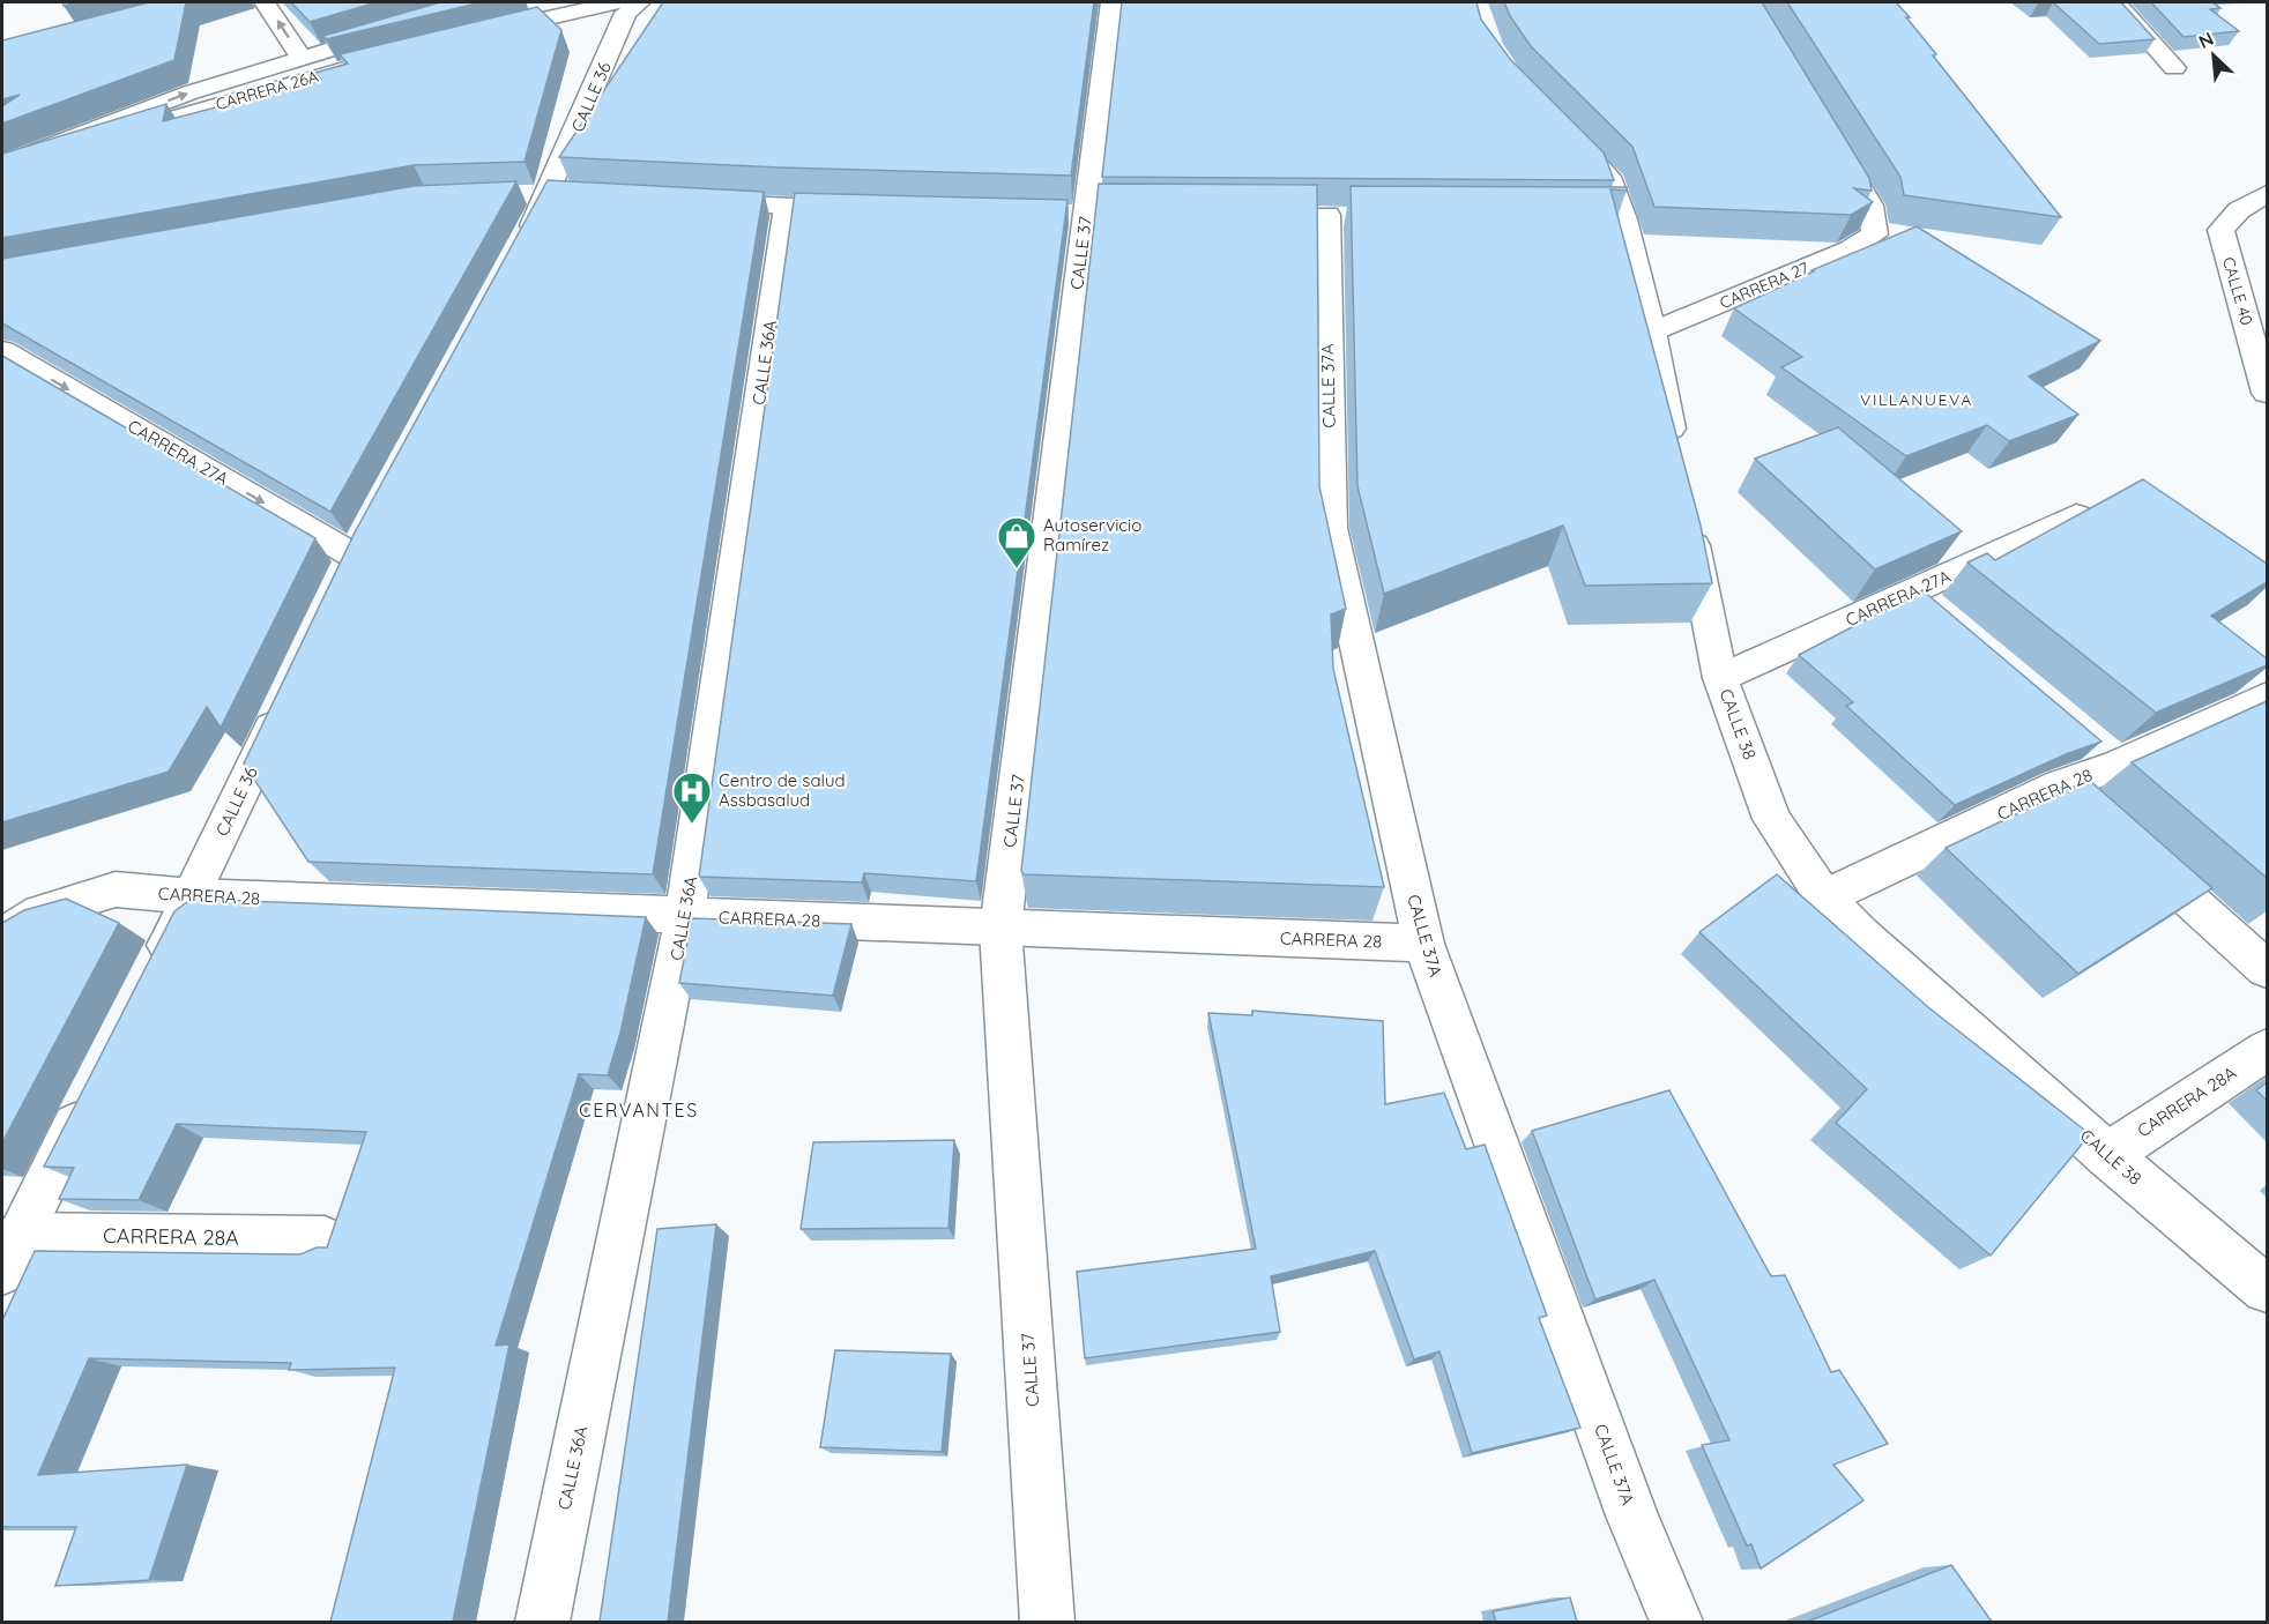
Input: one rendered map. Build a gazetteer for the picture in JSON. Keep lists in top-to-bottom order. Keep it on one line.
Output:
{"streets":{"street":["CARRERA 26A","CALLE 36","CALLE 37","CARRERA 27","CALLE 40","CALLE 36A","CALLE 37A","CARRERA 27A","CALLE 38","CARRERA 28","CARRERA 28A"]},"crossings":[["CALLE 36","CARRERA 28"],["CALLE 37","CARRERA 28"],["CALLE 36A","CARRERA 28"],["CALLE 37A","CARRERA 28"],["CARRERA 27A","CALLE 38"],["CALLE 38","CARRERA 28"],["CALLE 38","CARRERA 28A"]],"one_way":["CARRERA 27A"],"districts":["VILLANUEVA","CERVANTES"],"places":{"shop":["Autoservicio Ramírez"],"hospital":["Centro de salud Assbasalud"]},"north":"top left"}
